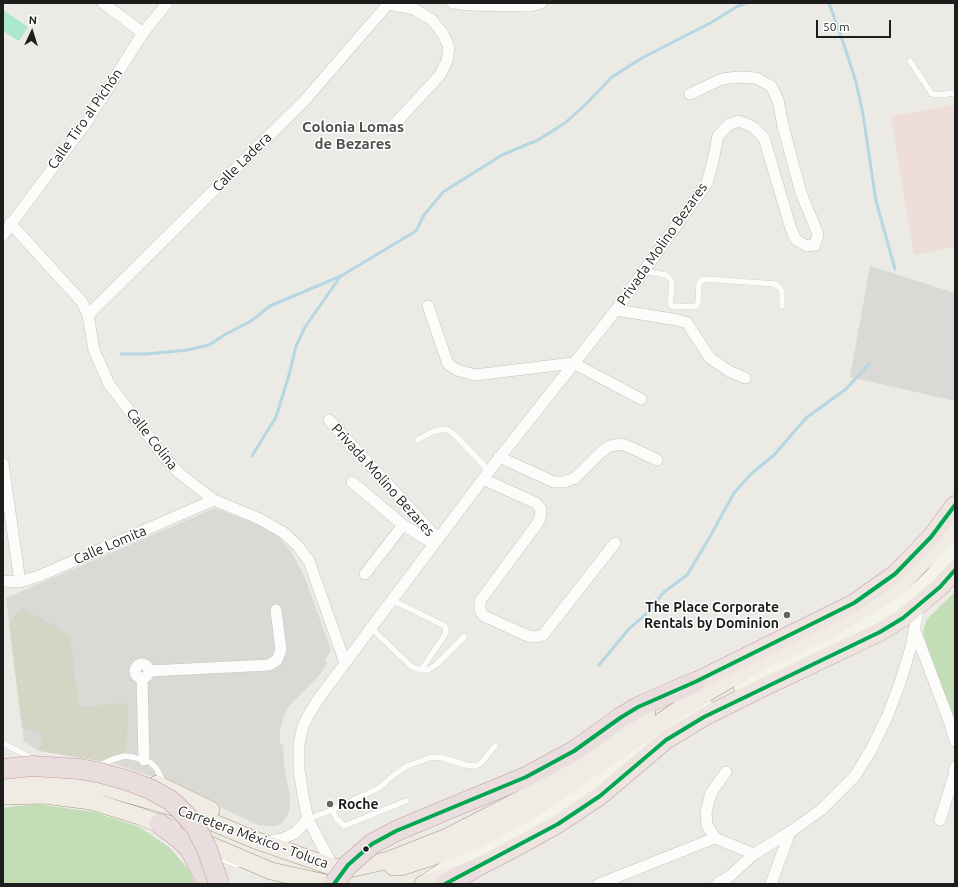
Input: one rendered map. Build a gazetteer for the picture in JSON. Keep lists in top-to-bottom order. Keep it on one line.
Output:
{"streets":{"main road":["Carretera México - Toluca"],"street":["Calle Tiro al Pichón","Calle Ladera","Privada Molino Bezares","Calle Colina","Calle Lomita"]},"crossings":[["Calle Tiro al Pichón","Calle Colina"],["Calle Ladera","Calle Colina"],["Privada Molino Bezares","Calle Colina"],["Privada Molino Bezares","Carretera México - Toluca"],["Calle Colina","Calle Lomita"]],"districts":["Colonia Lomas de Bezares"],"places":["The Place Corporate Rentals by Dominion","Roche"],"scale_bar":"50 m","north":"top"}
